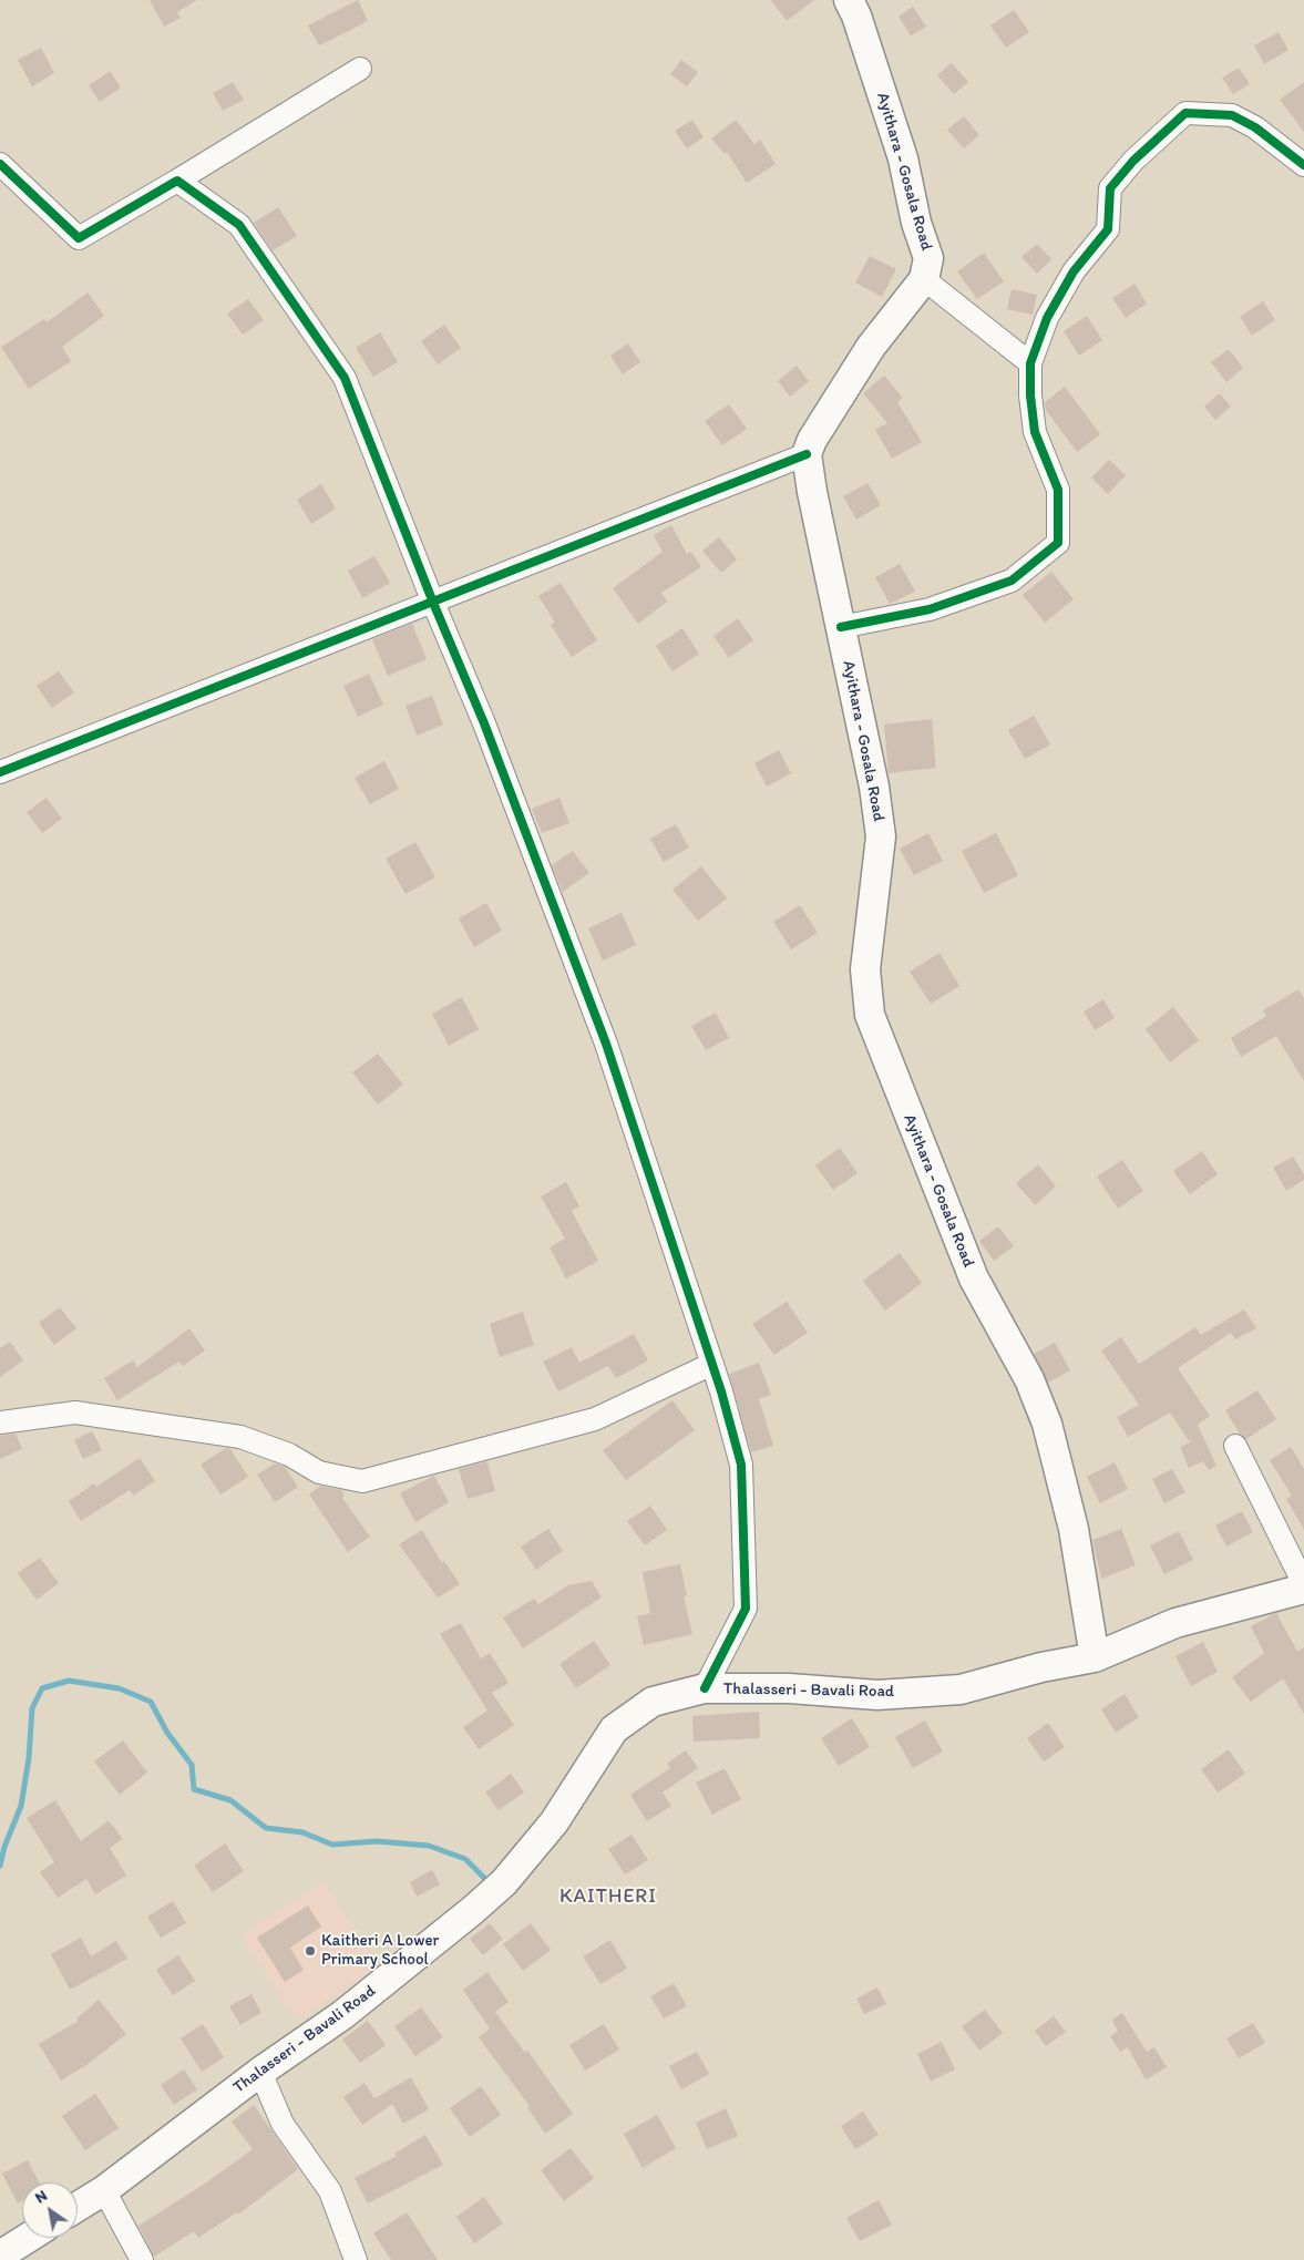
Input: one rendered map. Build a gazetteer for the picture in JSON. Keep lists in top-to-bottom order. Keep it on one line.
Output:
{"streets":{"main road":["Ayithara - Gosala Road","Thalasseri - Bavali Road"]},"crossings":[["Ayithara - Gosala Road","Thalasseri - Bavali Road"]],"districts":["KAITHERI"],"places":["Kaitheri A Lower Primary School"],"north":"top left"}
